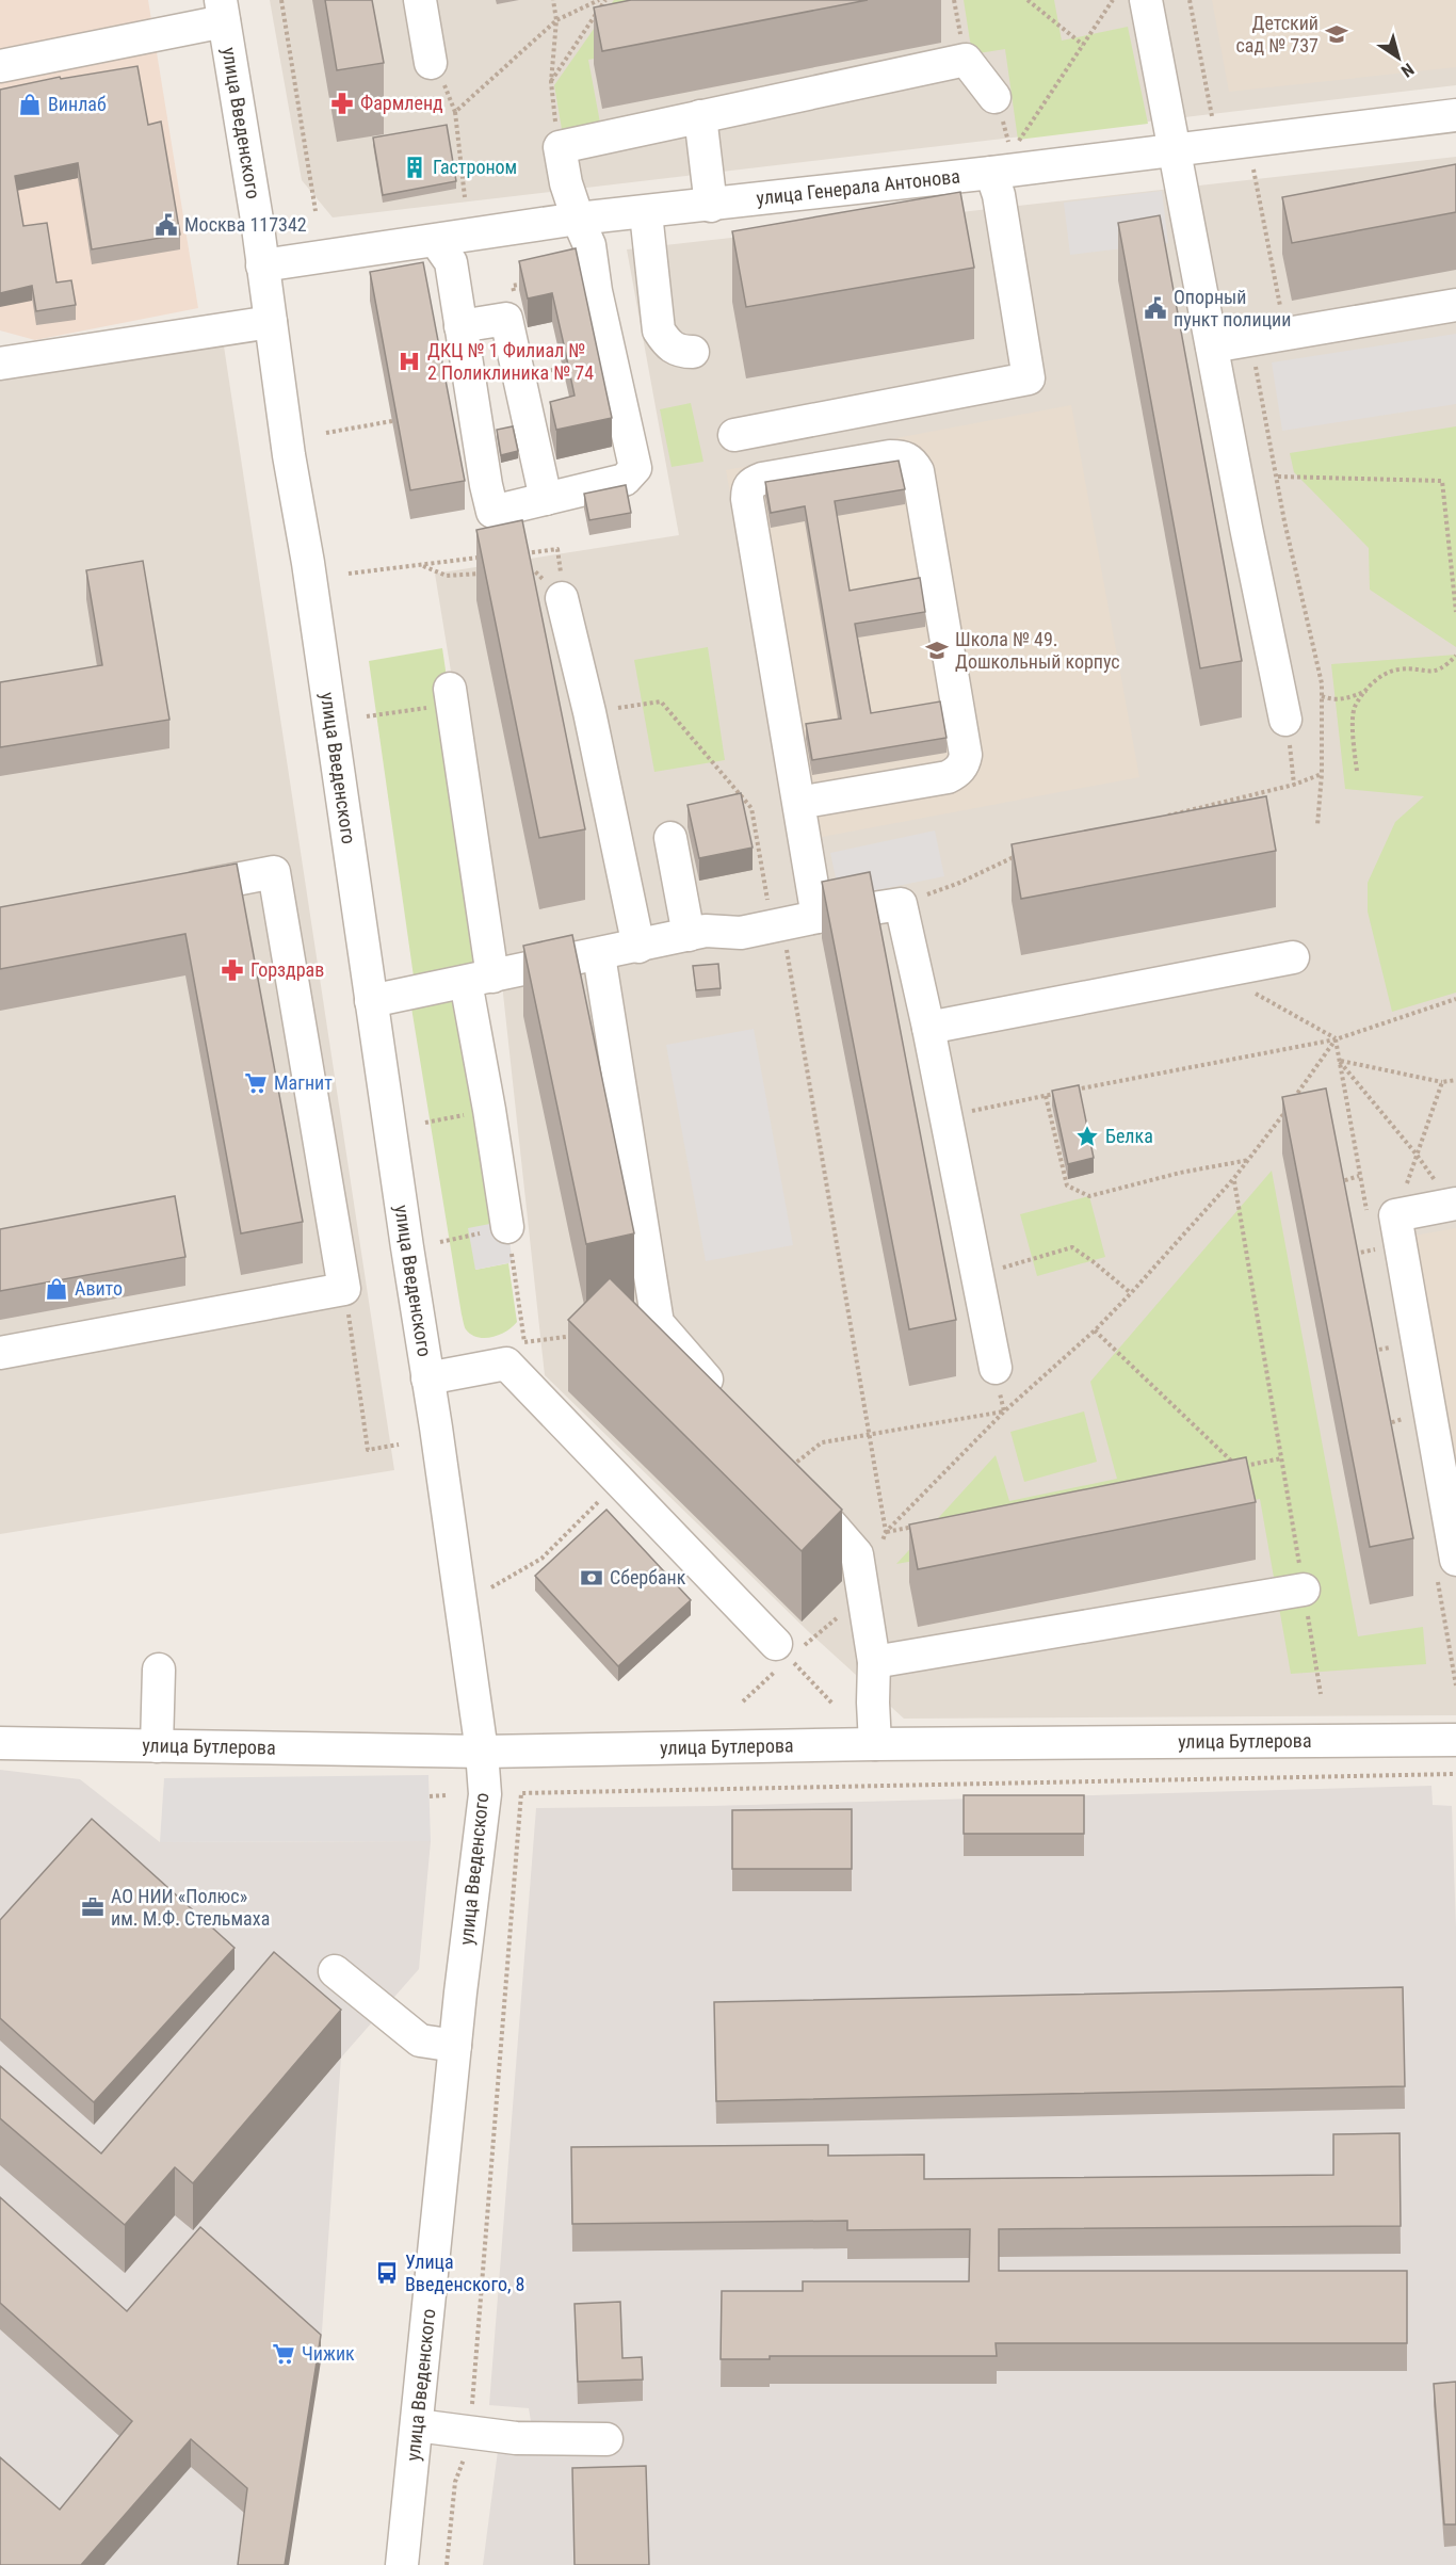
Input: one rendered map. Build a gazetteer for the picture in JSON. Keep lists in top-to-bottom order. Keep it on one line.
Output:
{"streets":{"street":["улица Введенского","улица Генерала Антонова","улица Бутлерова"]},"crossings":[["улица Введенского","улица Генерала Антонова"],["улица Введенского","улица Бутлерова"]],"places":{"school or university":["Детский сад № 737","Школа № 49. Дошкольный корпус"],"pharmacy":["Фармленд","Горздрав"],"shop":["Винлаб","Авито"],"building":["Гастроном"],"public building":["Москва 117342","Опорный пункт полиции"],"hospital":["ДКЦ № 1 Филиал № 2 Поликлиника № 74"],"supermarket":["Магнит","Чижик"],"place":["Белка"],"bank":["Сбербанк"],"office":["АО НИИ «Полюс» им. М.Ф. Стельмаха"],"bus stop":["Улица Введенского, 8"]},"north":"bottom right"}
